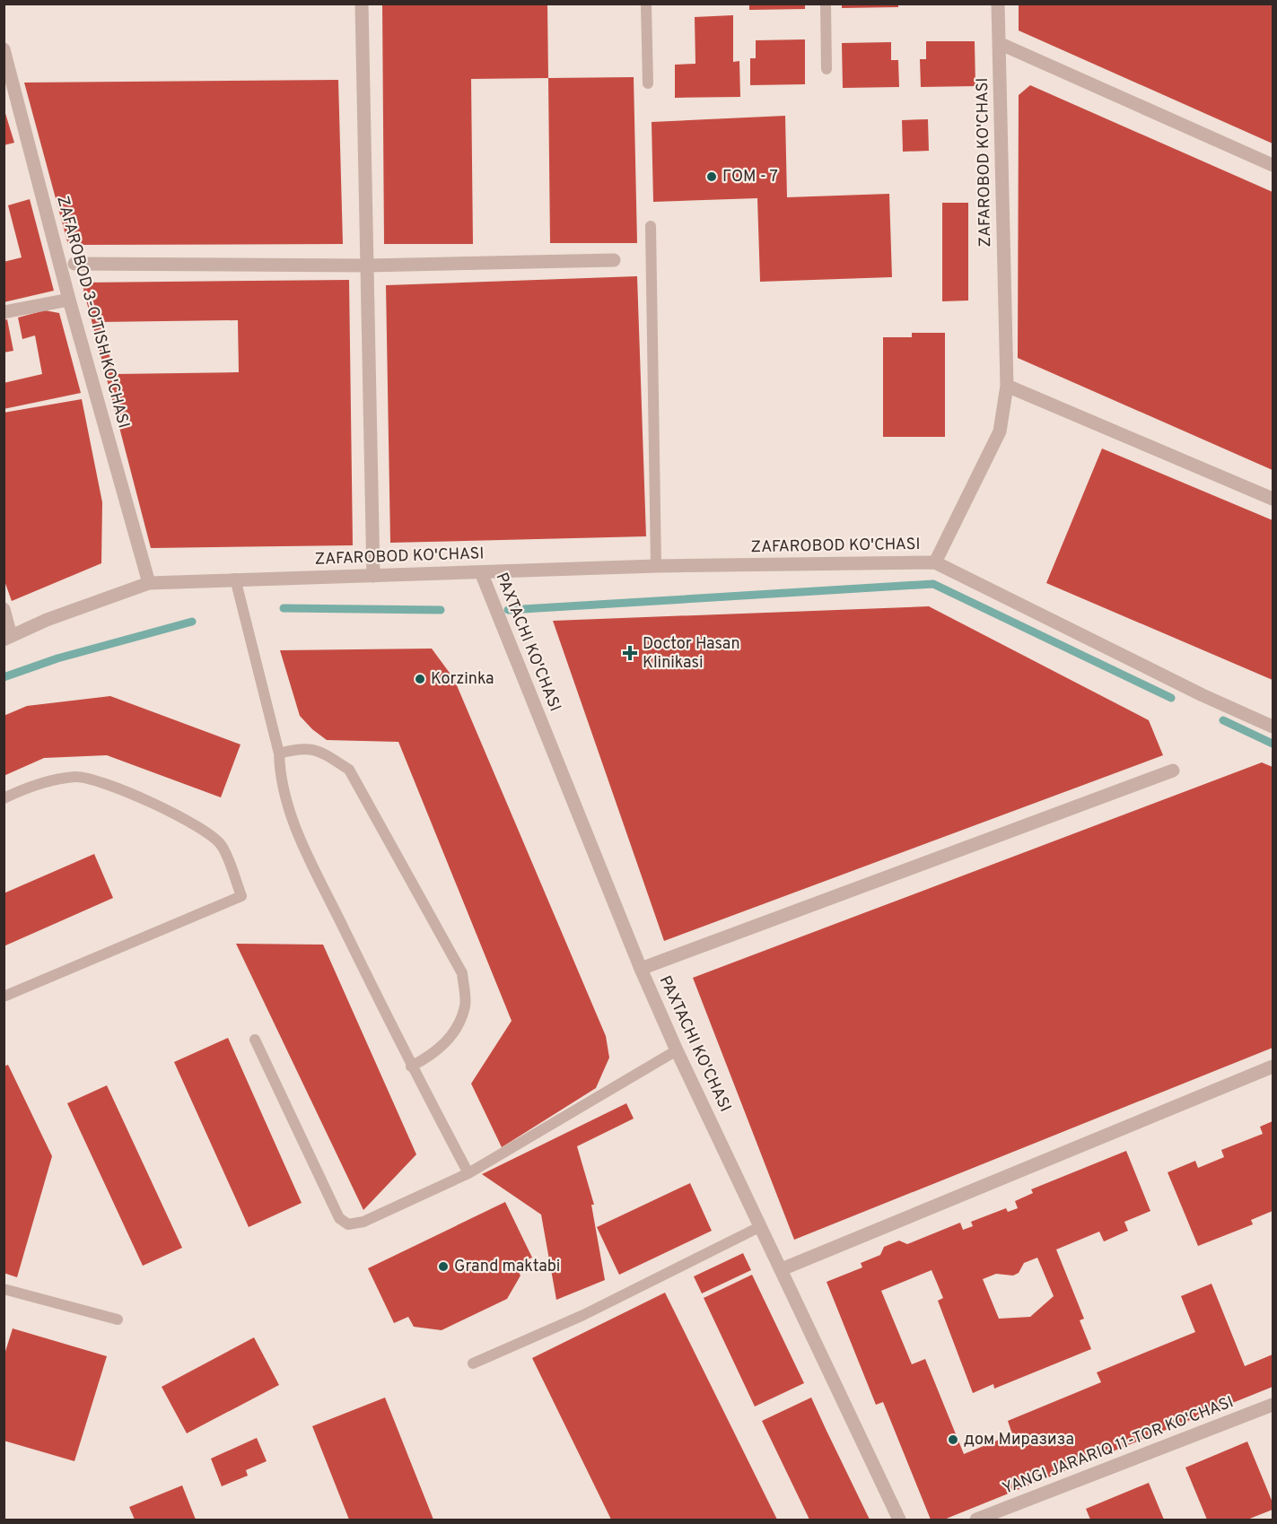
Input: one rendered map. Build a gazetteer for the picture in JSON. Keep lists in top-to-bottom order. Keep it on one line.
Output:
{"streets":{"street":["ZAFAROBOD KO'CHASI","ZAFAROBOD 3-O'TISH KO'CHASI","PAXTACHI KO'CHASI","YANGI JARARIQ 11-TOR KO'CHASI"]},"crossings":[["ZAFAROBOD KO'CHASI","ZAFAROBOD 3-O'TISH KO'CHASI"],["ZAFAROBOD KO'CHASI","PAXTACHI KO'CHASI"]],"places":{"other":["ГОМ - 7","Korzinka","Grand maktabi","дом Миразиза"],"health":["Doctor Hasan Klinikasi"]}}
